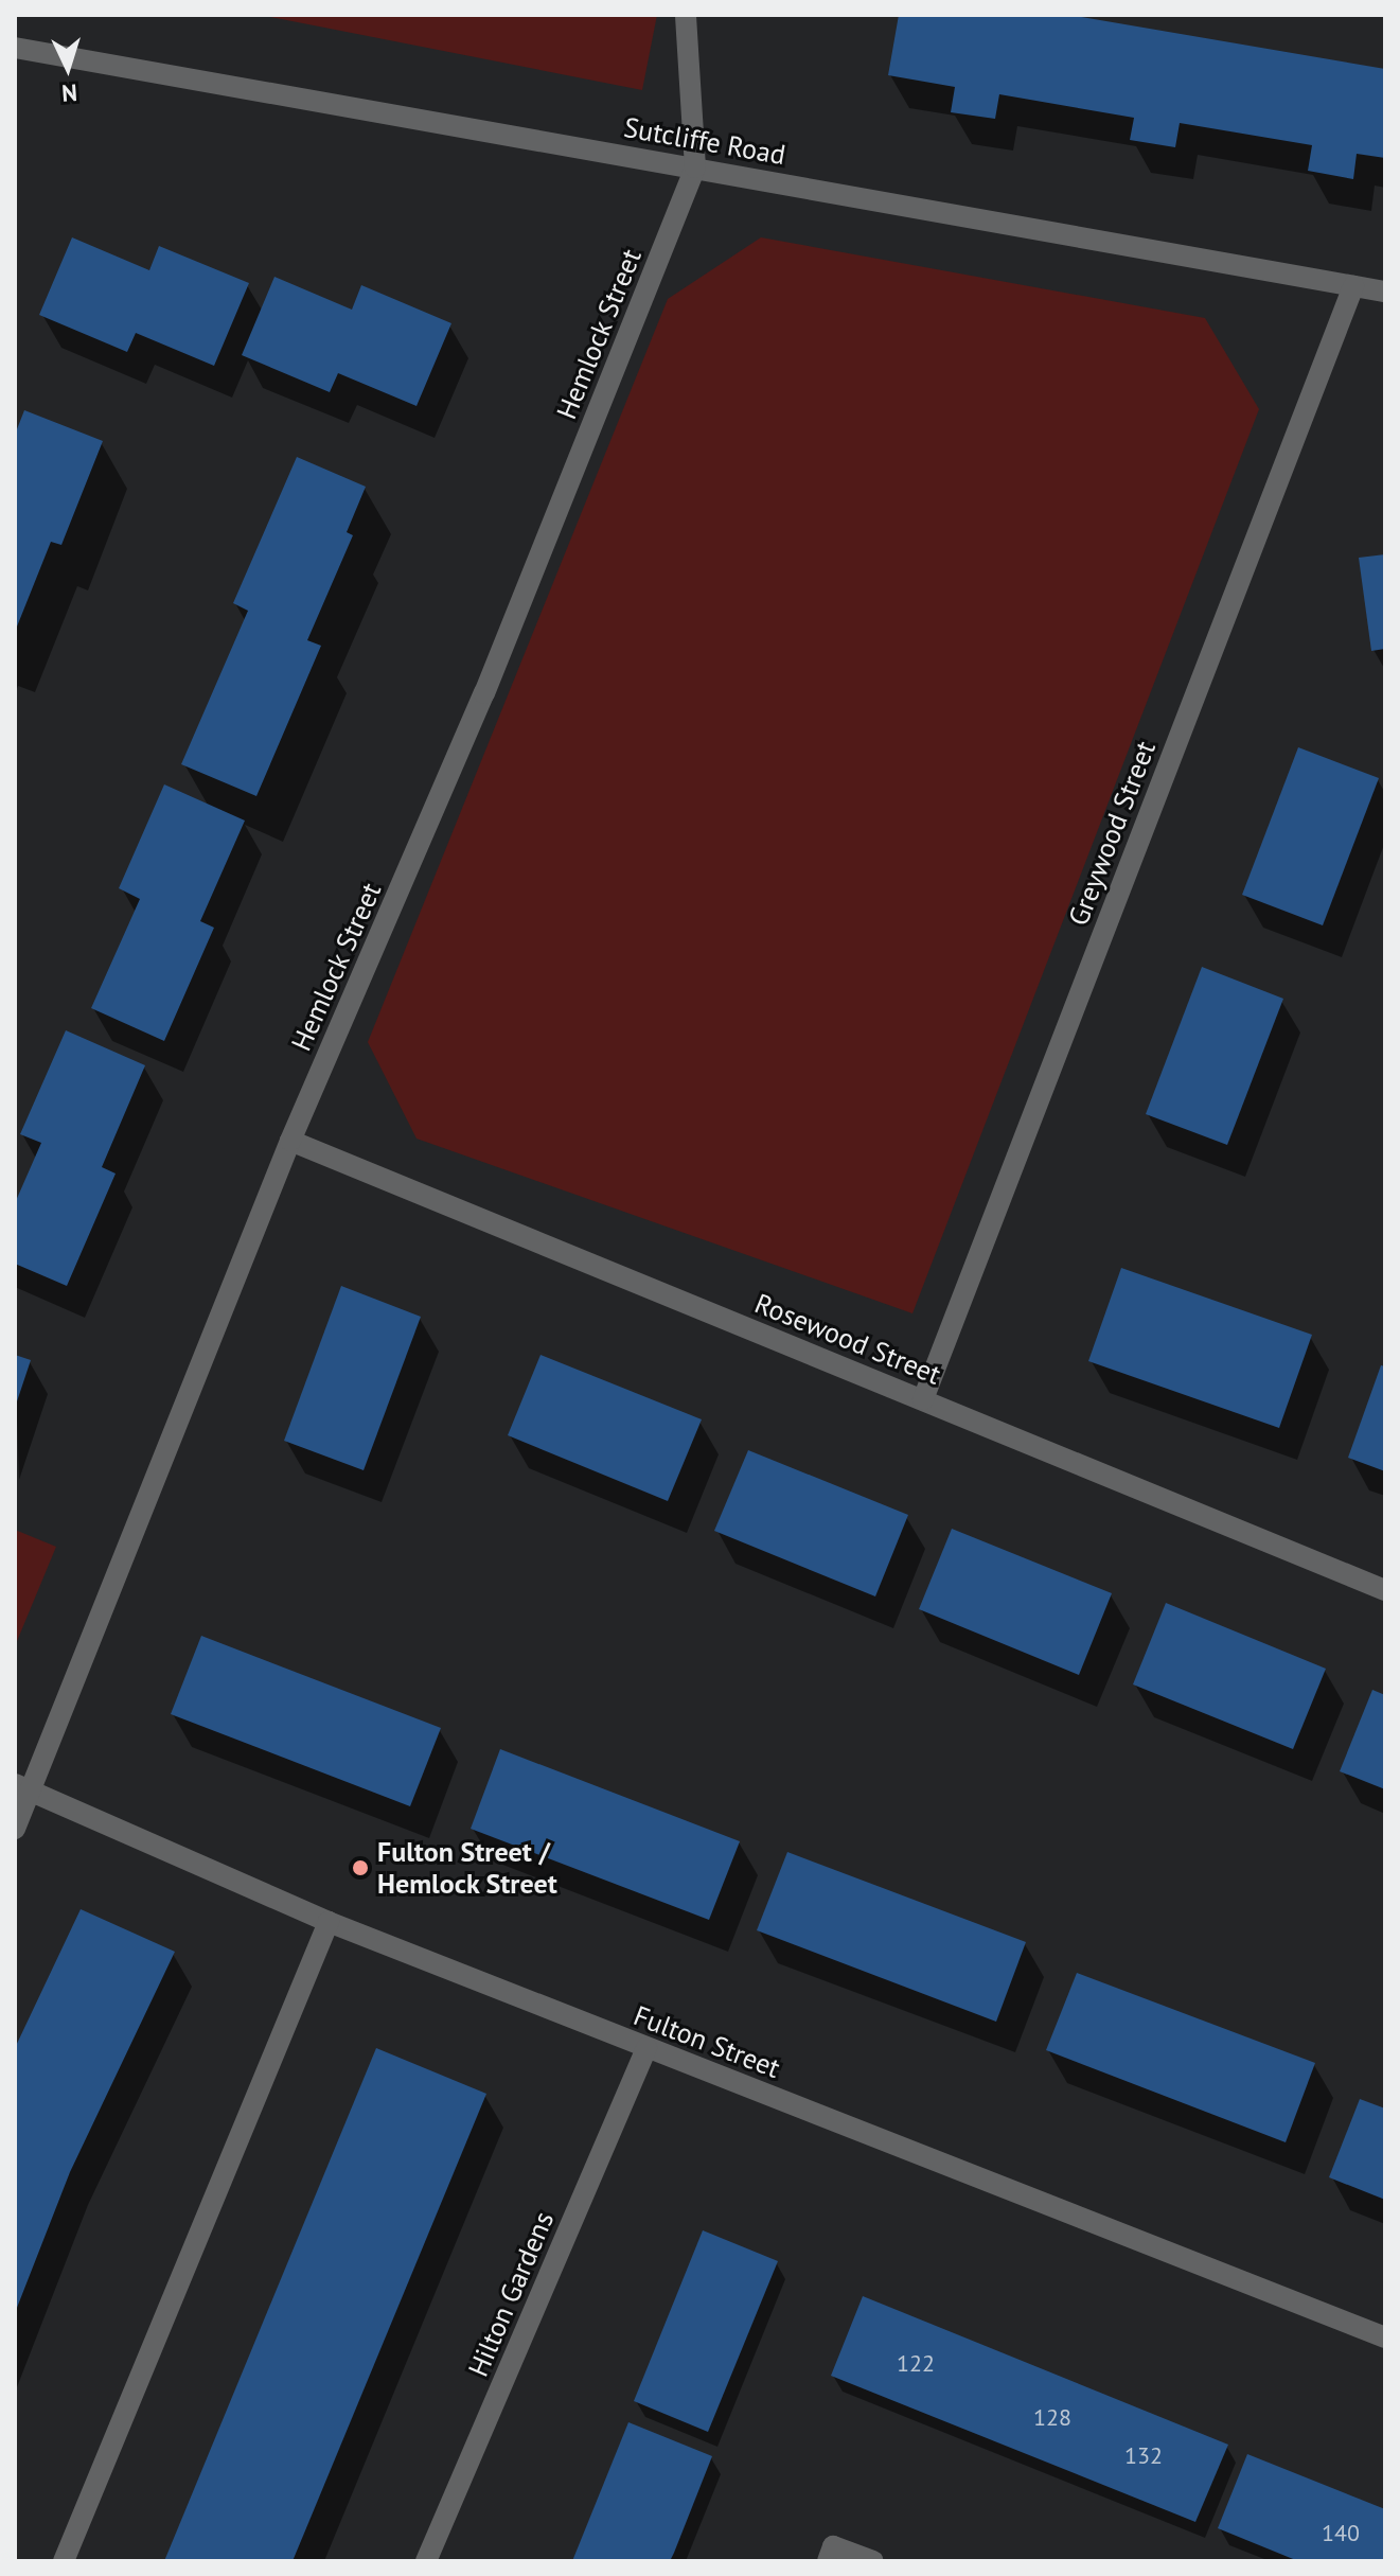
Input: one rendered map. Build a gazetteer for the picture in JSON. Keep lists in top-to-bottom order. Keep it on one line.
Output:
{"streets":{"street":["Sutcliffe Road","Hemlock Street","Greywood Street","Rosewood Street","Fulton Street","Hilton Gardens"]},"crossings":[["Sutcliffe Road","Hemlock Street"],["Sutcliffe Road","Greywood Street"],["Hemlock Street","Rosewood Street"],["Hemlock Street","Fulton Street"],["Greywood Street","Rosewood Street"],["Fulton Street","Hilton Gardens"]],"places":["Fulton Street / Hemlock Street"],"house_numbers":["122","128","132","140"],"north":"bottom"}
